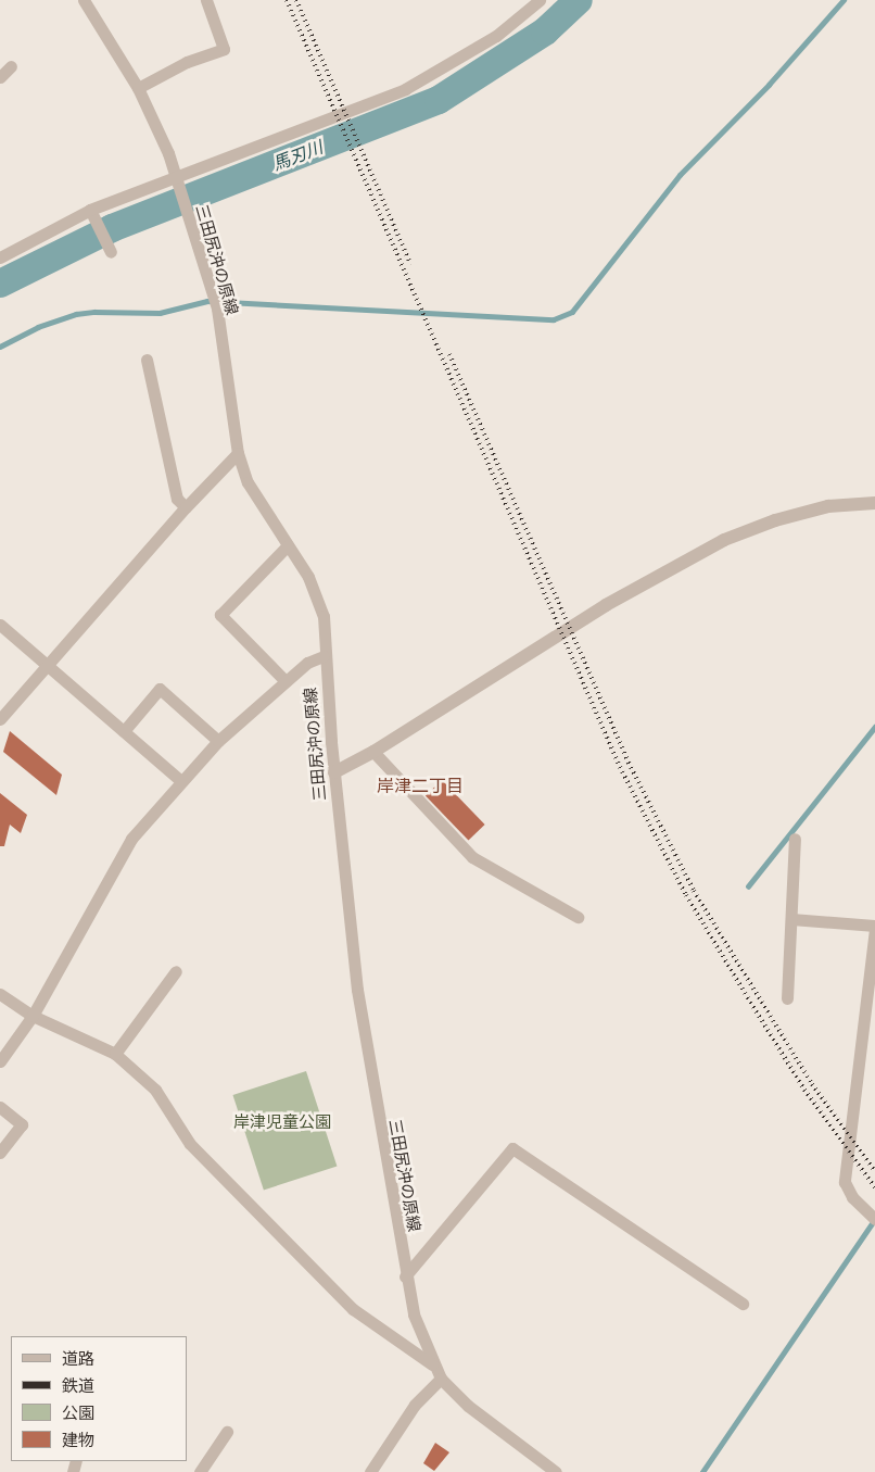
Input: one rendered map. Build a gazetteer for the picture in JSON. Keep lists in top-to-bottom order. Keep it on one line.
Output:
{"streets":{"street":["三田尻沖の原線"]},"districts":["岸津二丁目"],"water":["馬刃川"],"parks":["岸津児童公園"],"legend":["道路","鉄道","公園","建物"]}
